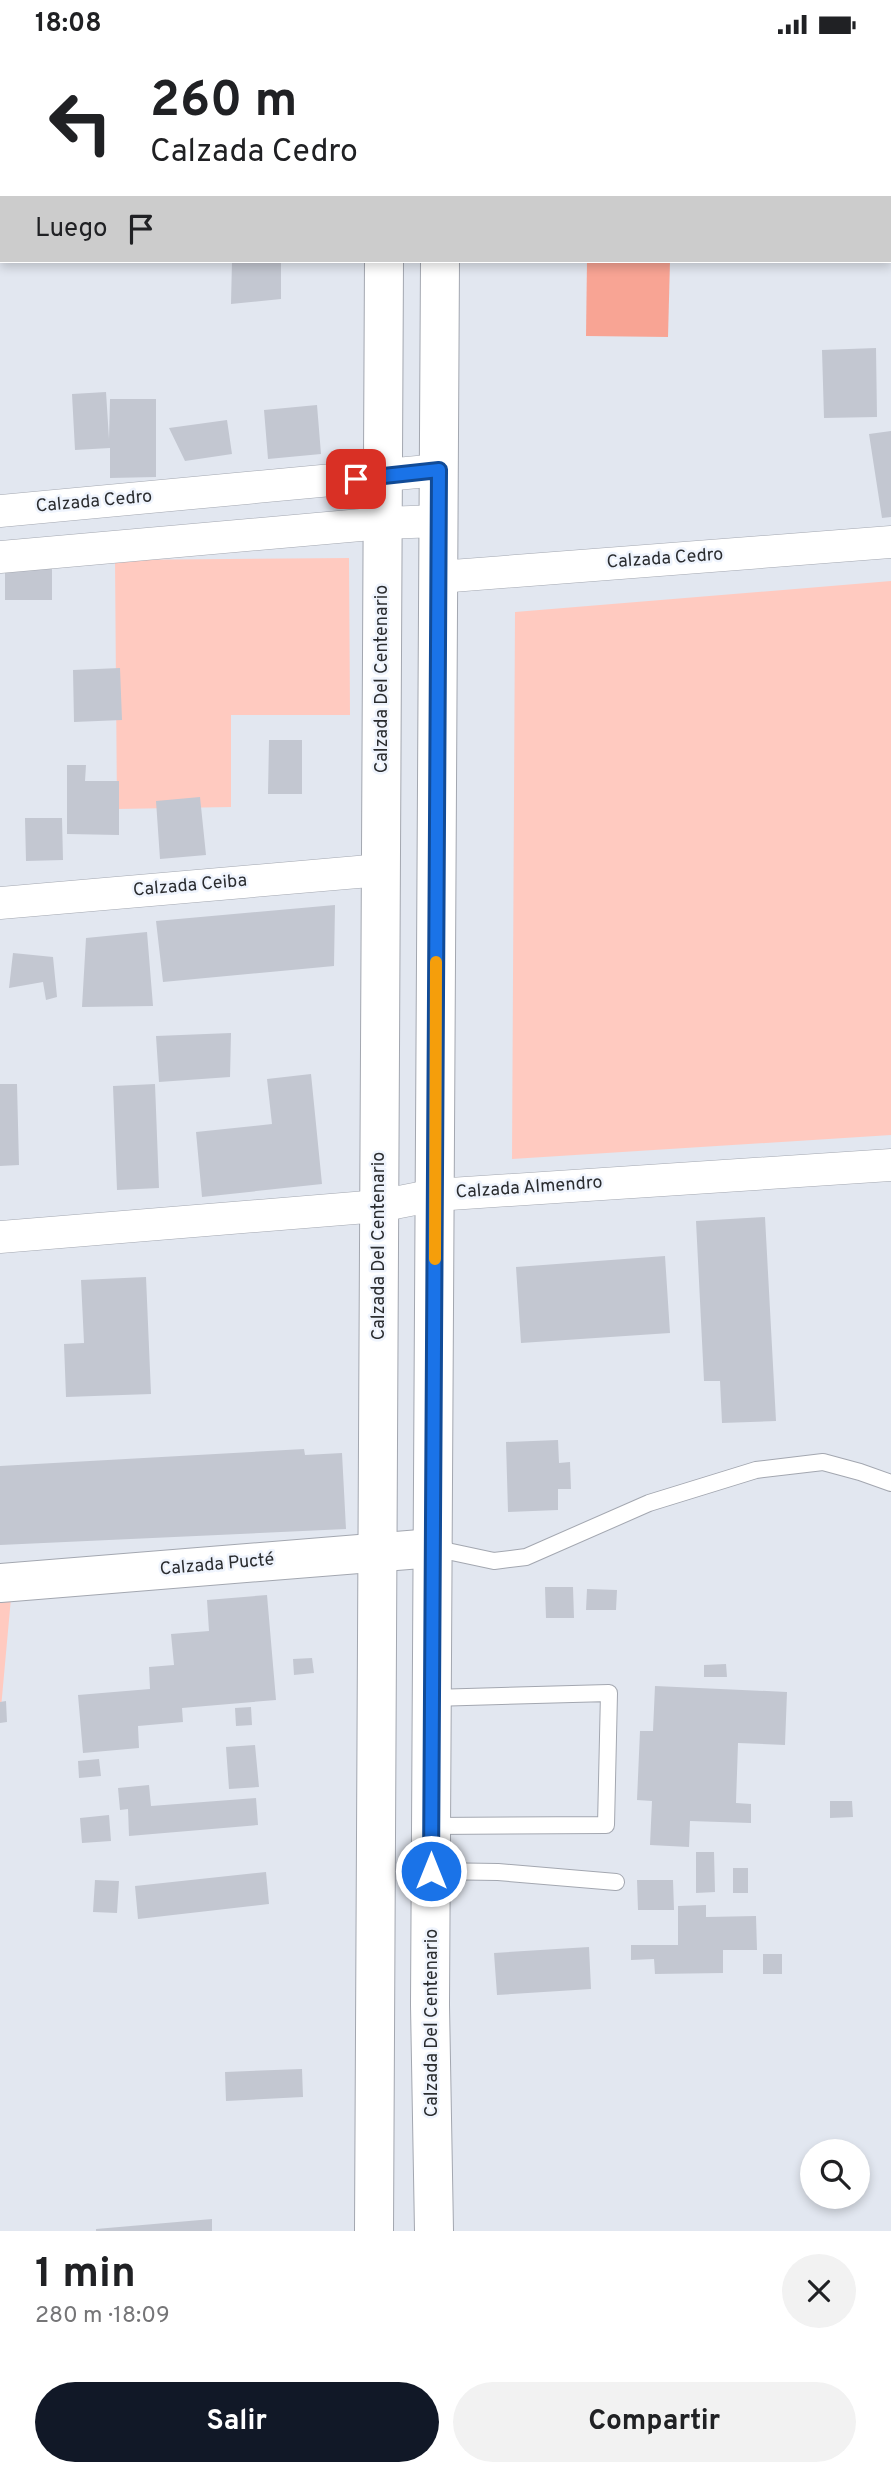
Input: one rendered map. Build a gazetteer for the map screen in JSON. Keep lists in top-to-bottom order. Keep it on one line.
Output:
{"streets":{"main road":["Calzada Del Centenario","Calzada Pucté"],"street":["Calzada Cedro","Calzada Ceiba","Calzada Almendro"]},"crossings":[["Calzada Cedro","Calzada Del Centenario"],["Calzada Del Centenario","Calzada Ceiba"],["Calzada Del Centenario","Calzada Almendro"],["Calzada Del Centenario","Calzada Pucté"]],"page":{"status":"18:08","turn":["260 m","Calzada Cedro"],"then":"Luego","heading":["1 min","280 m · 18:09"],"buttons":["Salir","Compartir"]}}
